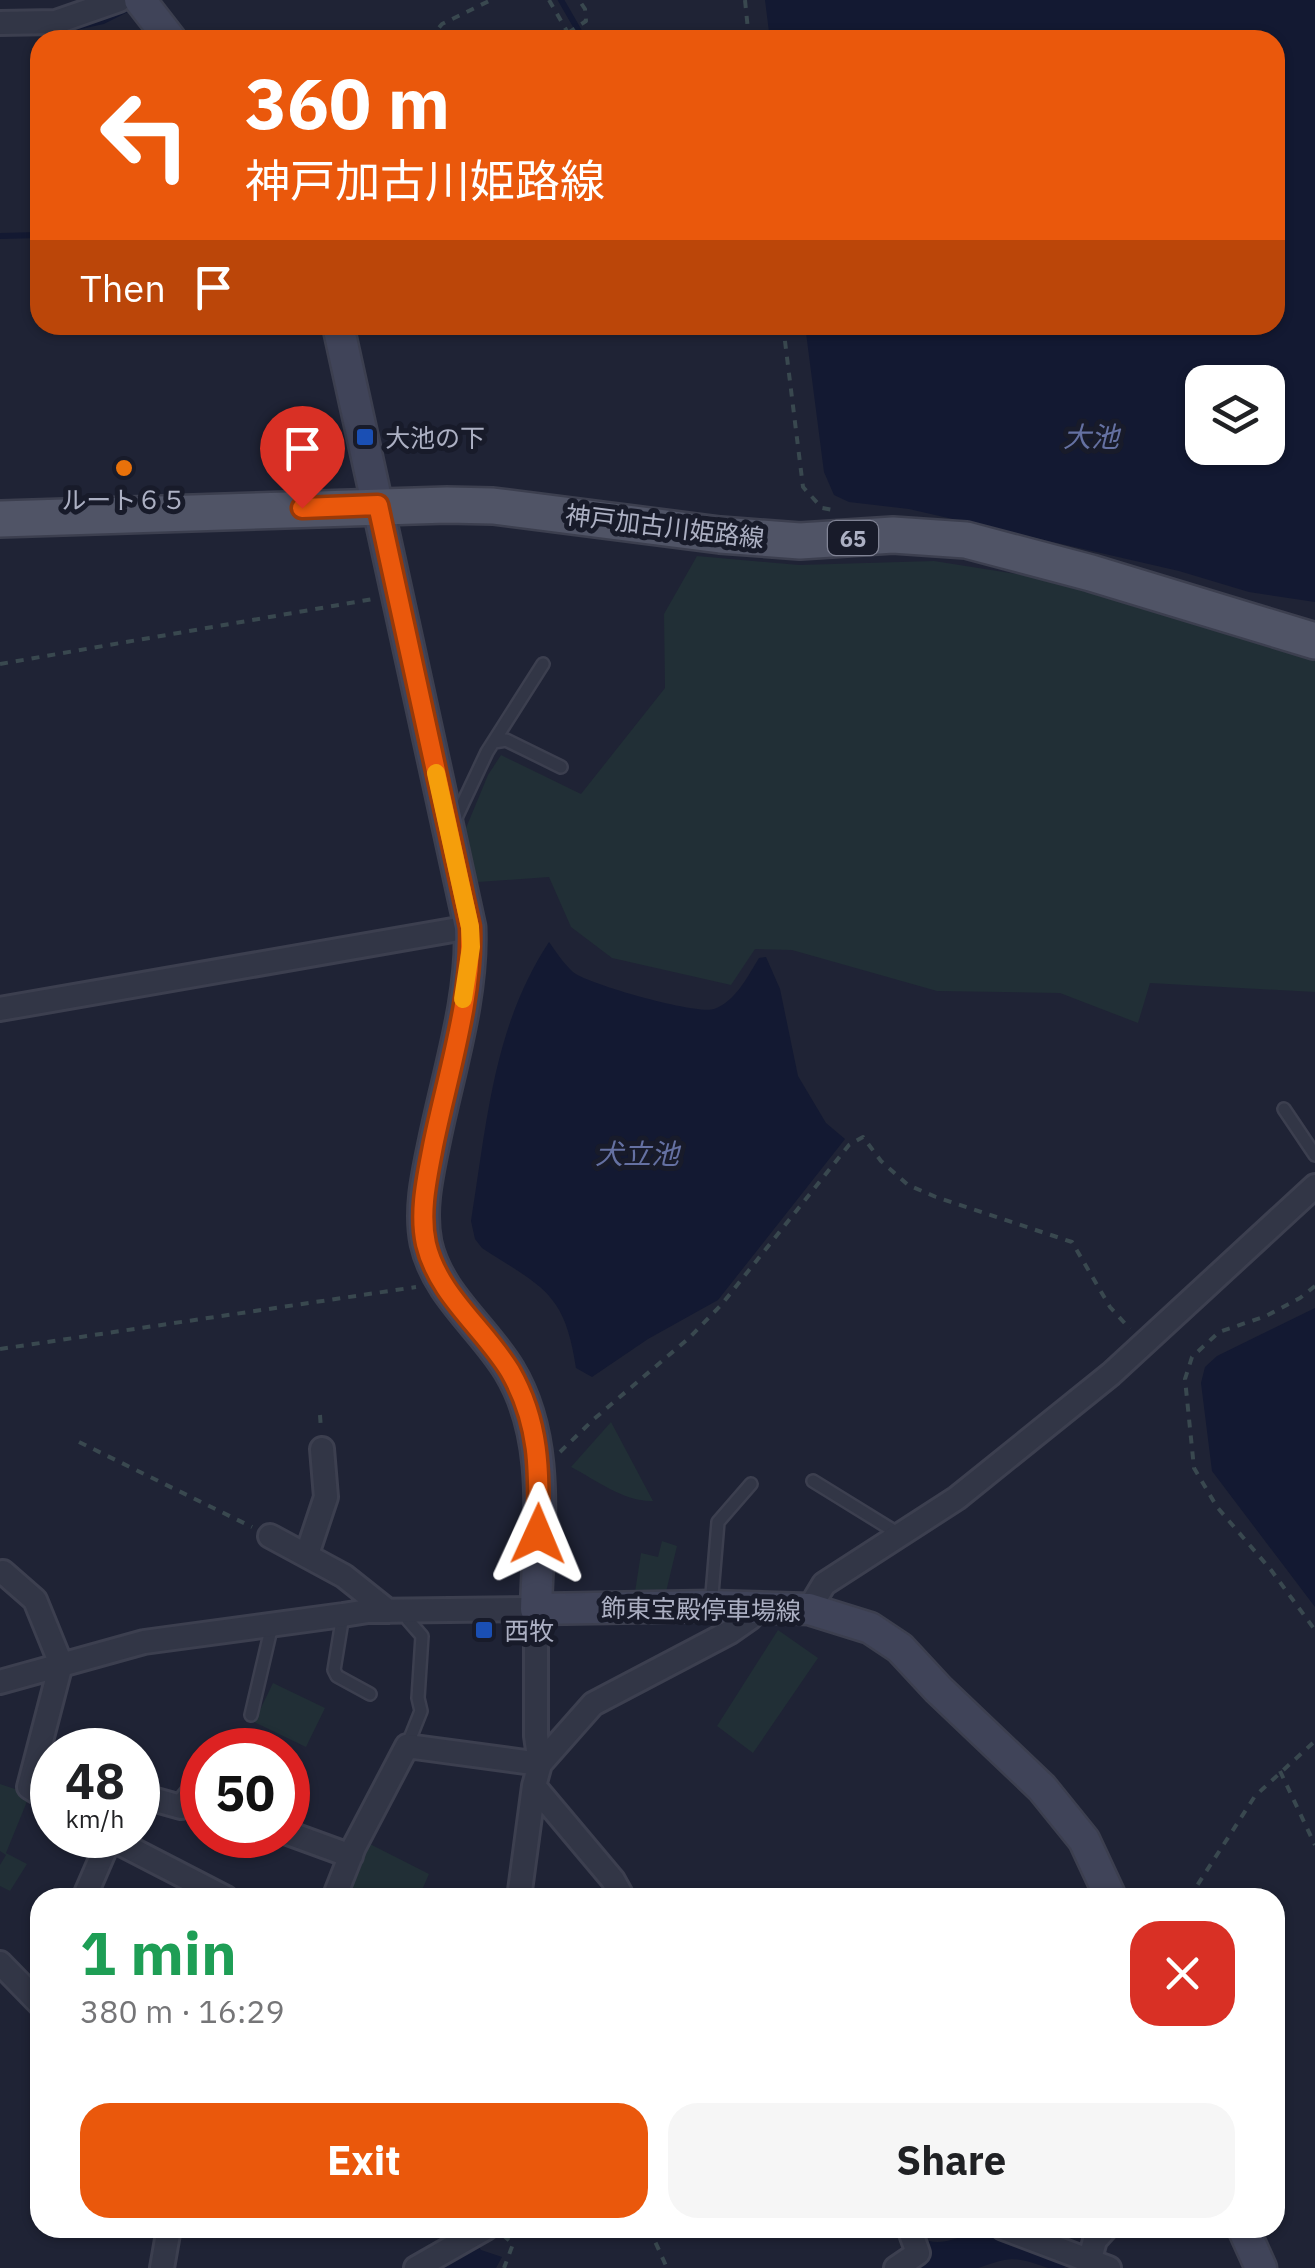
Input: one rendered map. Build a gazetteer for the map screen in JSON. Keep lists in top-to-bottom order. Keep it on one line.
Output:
{"streets":{"main road":["神戸加古川姫路線","65","飾東宝殿停車場線"]},"water":["大池","犬立池"],"places":{"transit":["大池の下","西牧"],"other":["ルート６５"]},"page":{"turn":["360 m","神戸加古川姫路線"],"then":"Then","speed":"48 km/h","limit":"50","heading":["1 min","380 m · 16:29"],"buttons":["Exit","Share"]}}
